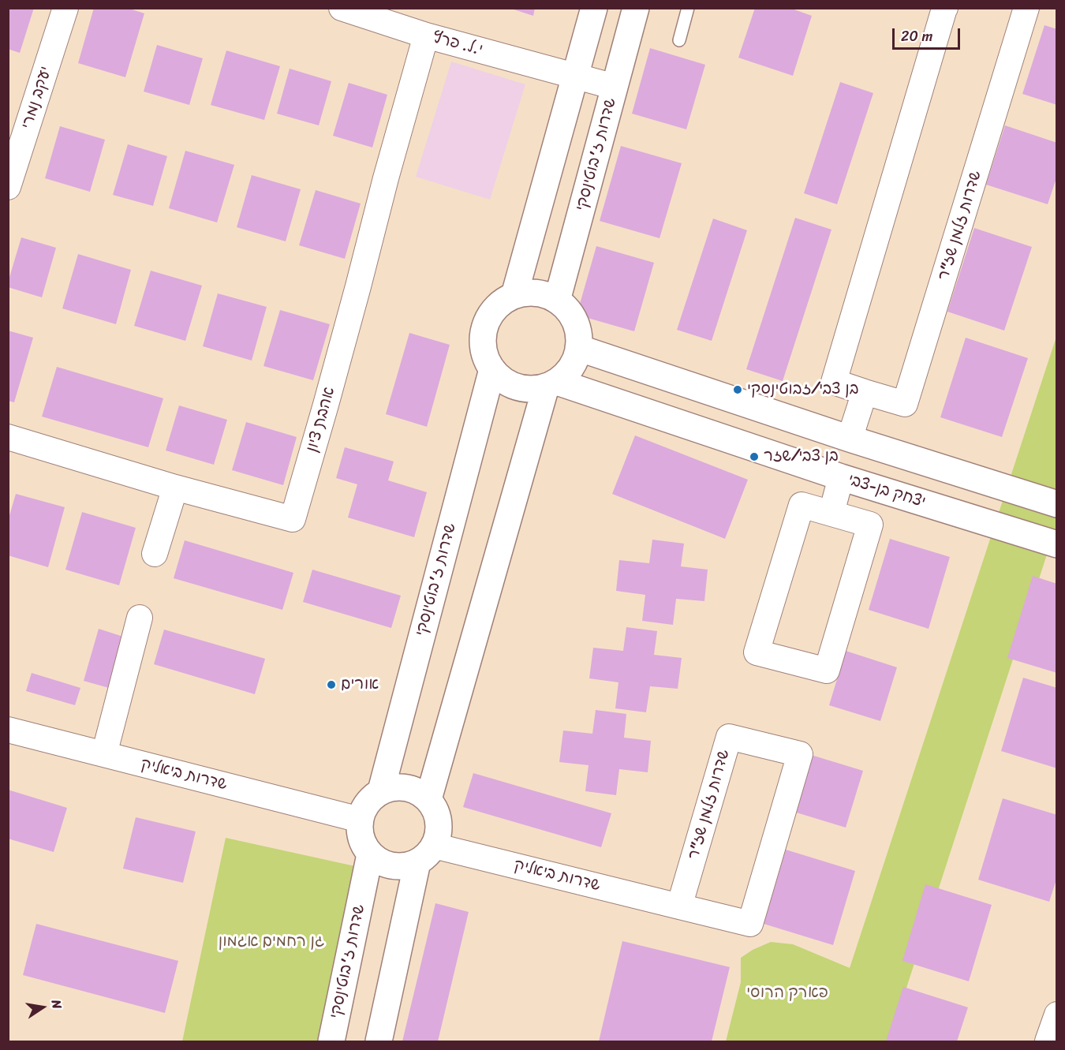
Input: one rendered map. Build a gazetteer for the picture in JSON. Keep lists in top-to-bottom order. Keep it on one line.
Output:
{"streets":{"street":["י.ל. פרץ","יעקב נמרי","שדרות ז'בוטינסקי","שדרות זלמן שז\"ר","אהבת ציון","יצחק בן-צבי","שדרות ביאליק"]},"crossings":[["י.ל. פרץ","שדרות ז'בוטינסקי"],["י.ל. פרץ","אהבת ציון"],["שדרות ז'בוטינסקי","יצחק בן-צבי"],["שדרות ז'בוטינסקי","שדרות ביאליק"],["שדרות זלמן שז\"ר","שדרות ביאליק"]],"parks":["גן רחמים אגמון","פארק הרוסי"],"places":["בן צבי/זבוטינסקי","בן צבי/שזר","אורים"],"scale_bar":"20 m","north":"right"}
